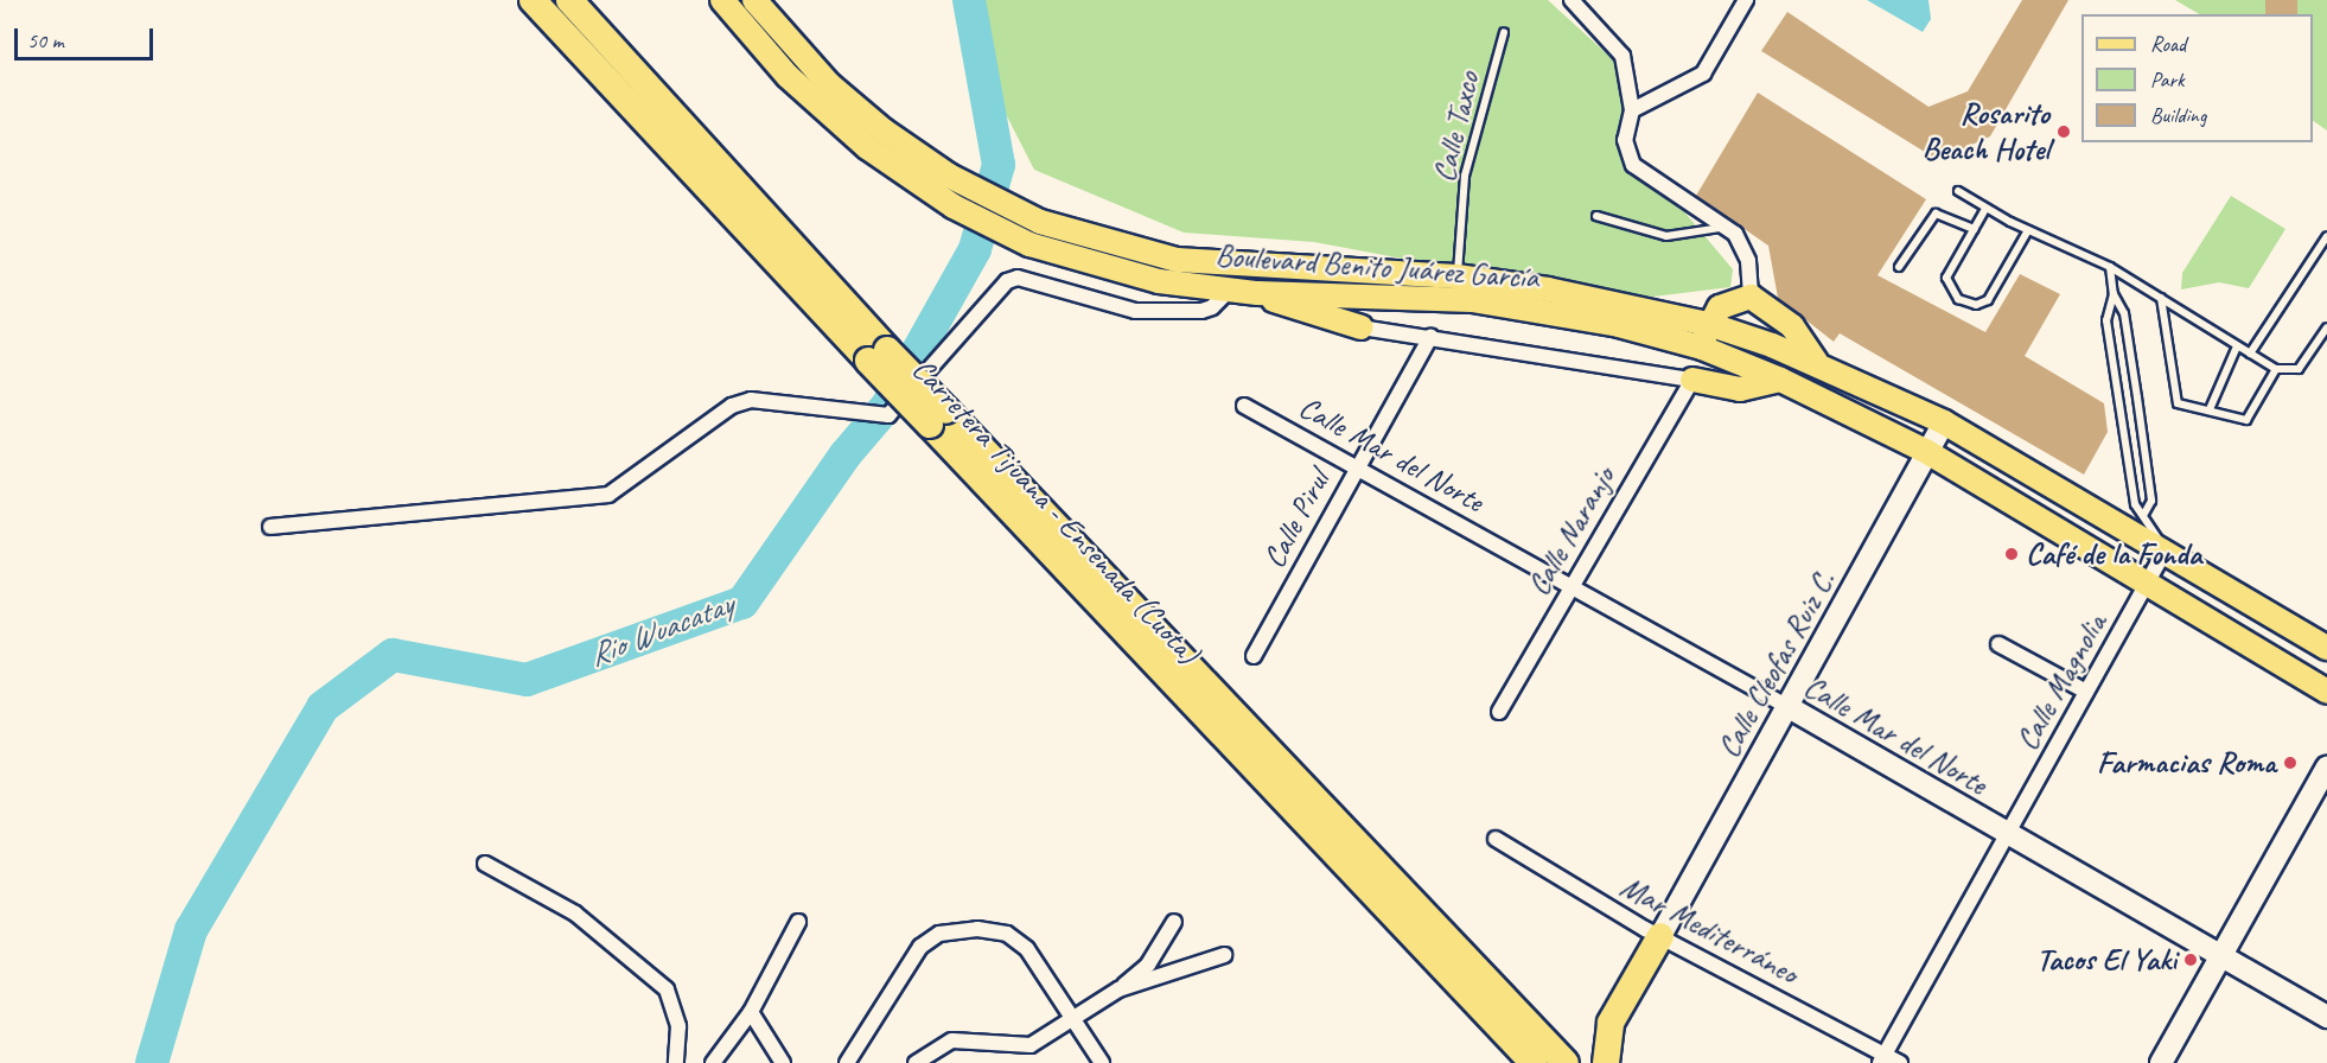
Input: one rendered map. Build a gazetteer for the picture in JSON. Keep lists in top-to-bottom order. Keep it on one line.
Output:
{"streets":{"highway":["Carretera Tijuana - Ensenada (Cuota)"],"main road":["Boulevard Benito Juárez García"],"street":["Calle Mar del Norte","Calle Pirul","Calle Naranjo","Calle Cleofas Ruiz C.","Calle Magnolia","Mar Mediterráneo"],"lane":["Calle Taxco"]},"crossings":[["Calle Taxco","Boulevard Benito Juárez García"],["Boulevard Benito Juárez García","Calle Cleofas Ruiz C."],["Boulevard Benito Juárez García","Calle Magnolia"],["Calle Mar del Norte","Calle Pirul"],["Calle Mar del Norte","Calle Naranjo"],["Calle Mar del Norte","Calle Cleofas Ruiz C."],["Calle Mar del Norte","Calle Magnolia"],["Calle Cleofas Ruiz C.","Mar Mediterráneo"],["Calle Magnolia","Mar Mediterráneo"]],"water":["Rio Wuacatay"],"places":["Rosarito Beach Hotel","Café de la Fonda","Farmacias Roma","Tacos El Yaki"],"legend":["Road","Park","Building"],"scale_bar":"50 m"}
